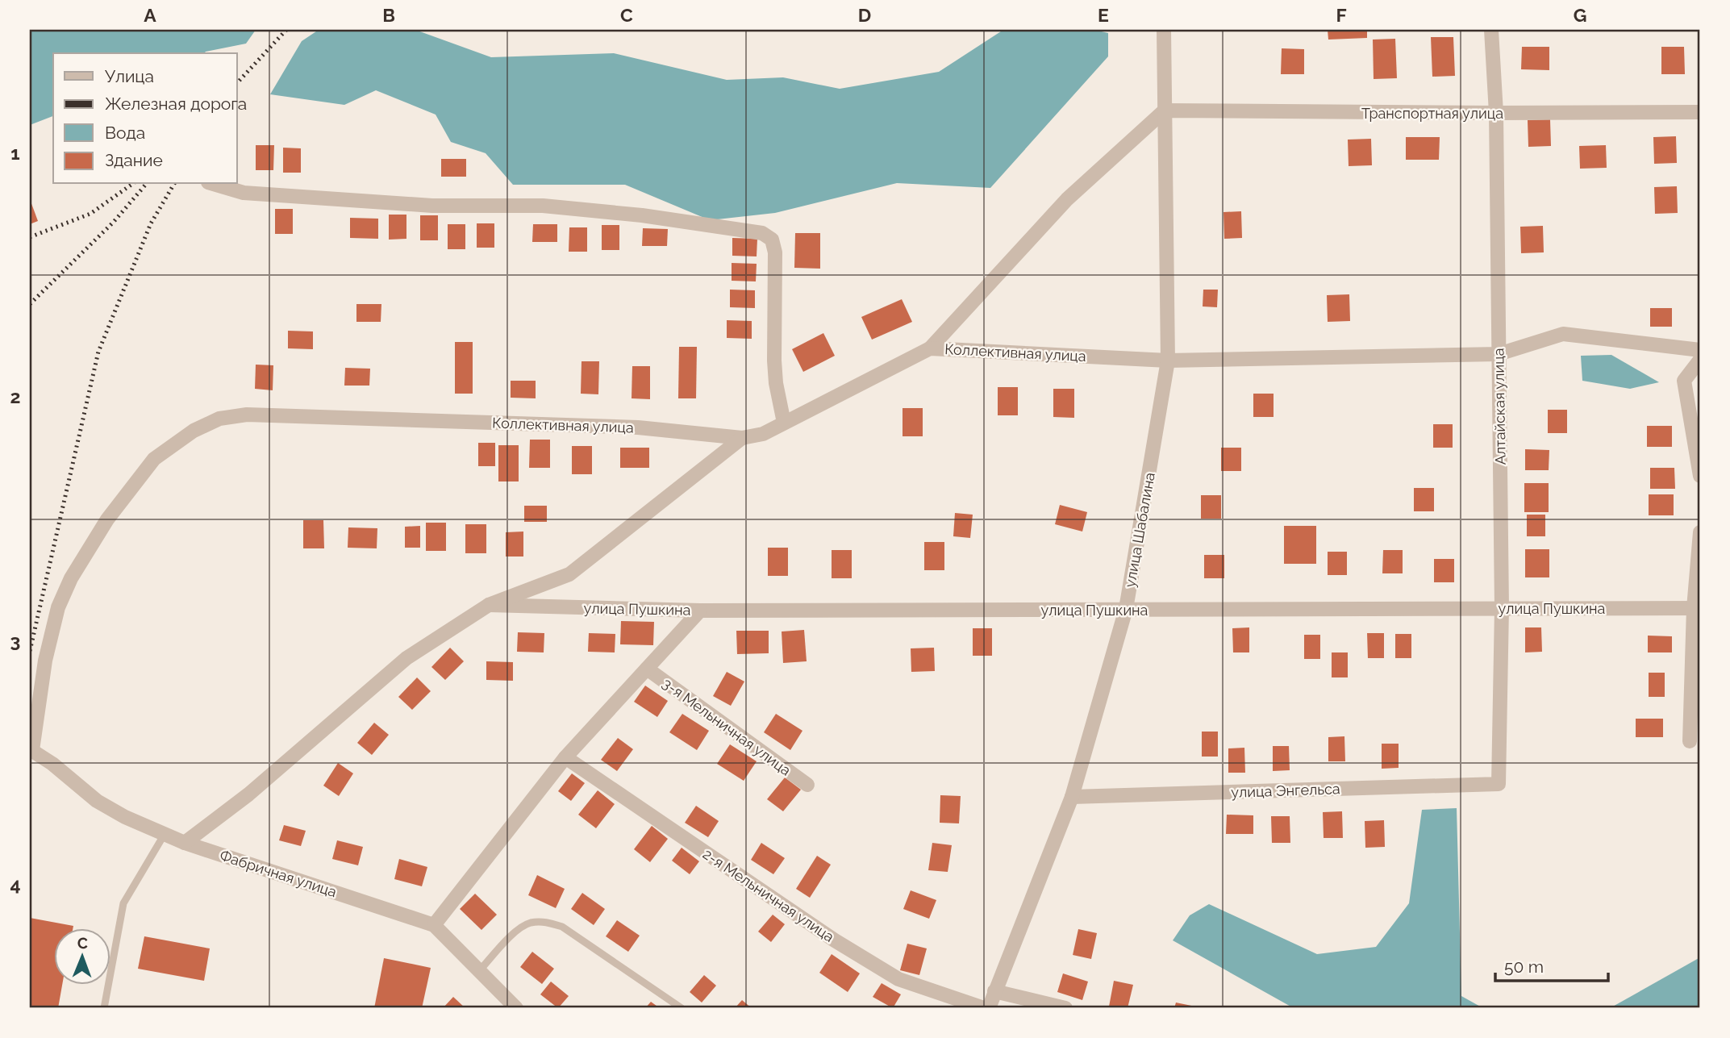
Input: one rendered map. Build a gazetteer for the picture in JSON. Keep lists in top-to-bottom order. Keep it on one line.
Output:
{"streets":{"street":["Транспортная улица","Коллективная улица","Алтайская улица","улица Шабалина","улица Пушкина","3-я Мельничная улица","улица Энгельса","Фабричная улица","2-я Мельничная улица"]},"crossings":[["Транспортная улица","Алтайская улица"],["Транспортная улица","улица Шабалина"],["Коллективная улица","Алтайская улица"],["Коллективная улица","улица Шабалина"],["Коллективная улица","Фабричная улица"],["Алтайская улица","улица Пушкина"],["Алтайская улица","улица Энгельса"],["улица Шабалина","улица Пушкина"],["улица Шабалина","улица Энгельса"]],"legend":["Улица","Железная дорога","Вода","Здание"],"scale_bar":"50 m","north":"top","grid":{"columns":["A","B","C","D","E","F","G"],"rows":["1","2","3","4"]}}
